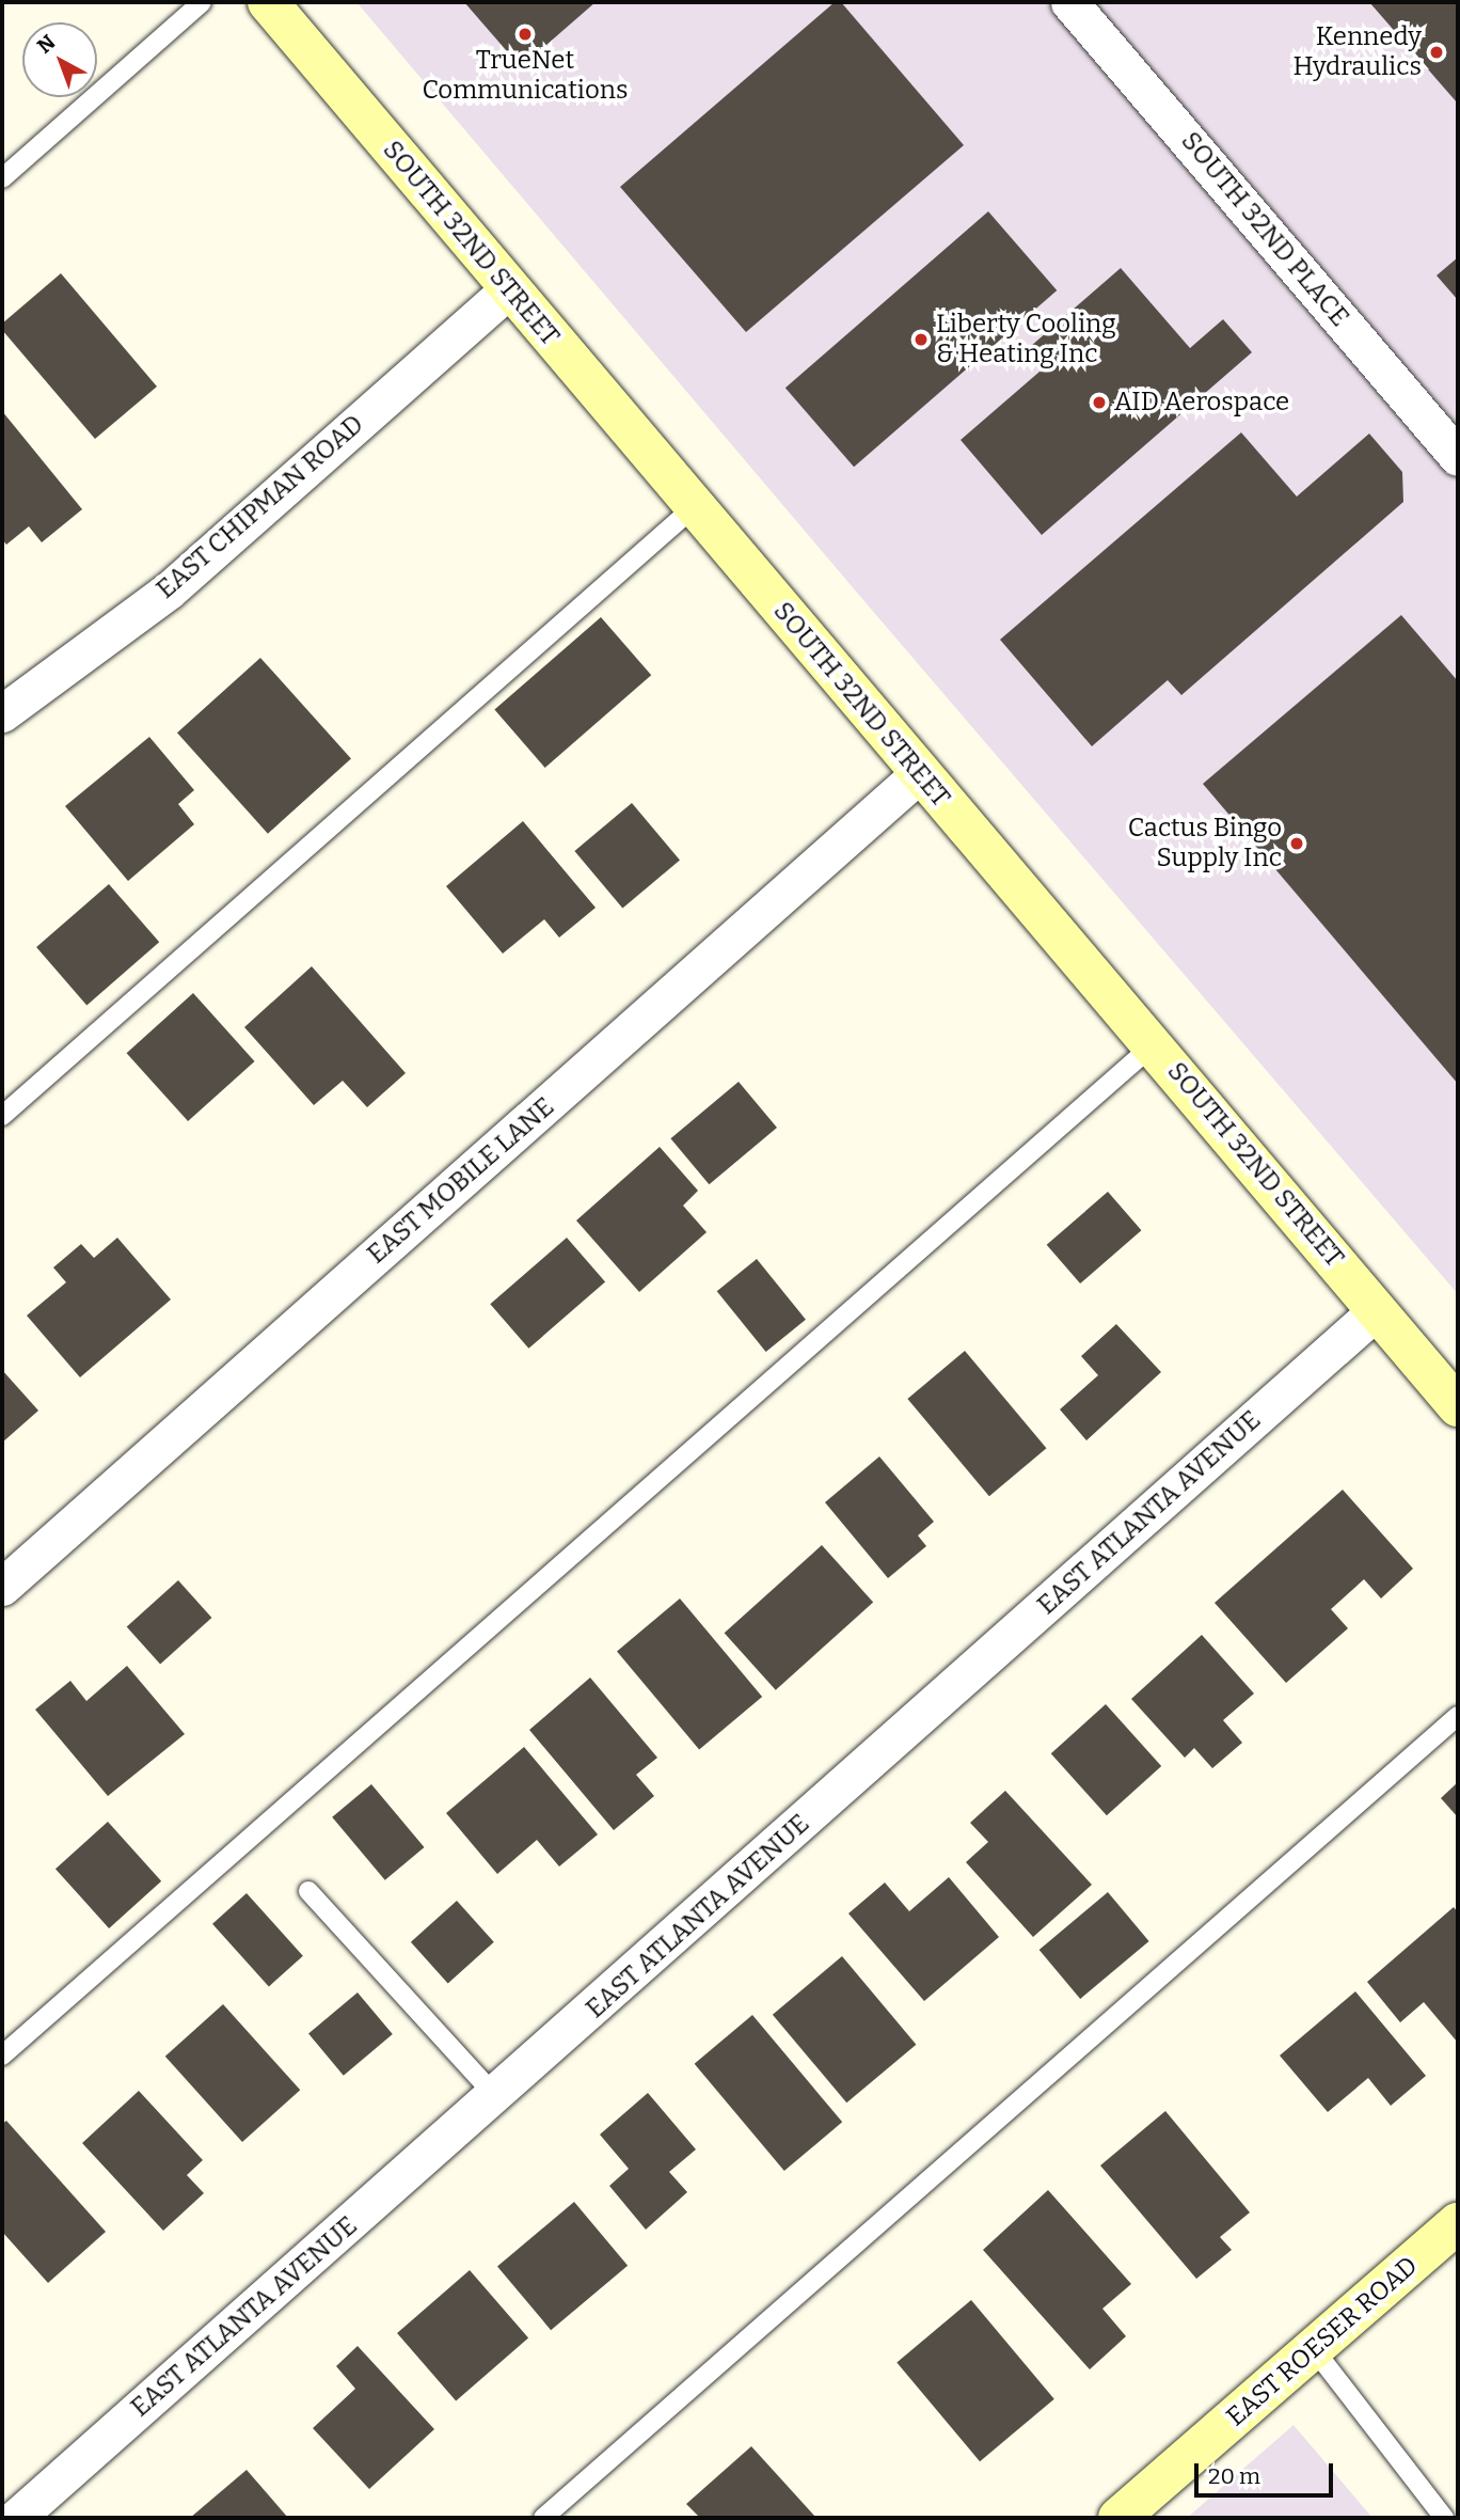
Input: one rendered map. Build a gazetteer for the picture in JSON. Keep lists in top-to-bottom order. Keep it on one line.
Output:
{"streets":{"main road":["SOUTH 32ND STREET","EAST ROESER ROAD"],"street":["SOUTH 32ND PLACE","EAST CHIPMAN ROAD","EAST MOBILE LANE","EAST ATLANTA AVENUE"]},"crossings":[["SOUTH 32ND STREET","EAST CHIPMAN ROAD"],["SOUTH 32ND STREET","EAST MOBILE LANE"],["SOUTH 32ND STREET","EAST ATLANTA AVENUE"]],"places":["TrueNet Communications","Kennedy Hydraulics","Liberty Cooling & Heating Inc","AID Aerospace","Cactus Bingo Supply Inc"],"scale_bar":"20 m","north":"top left"}
